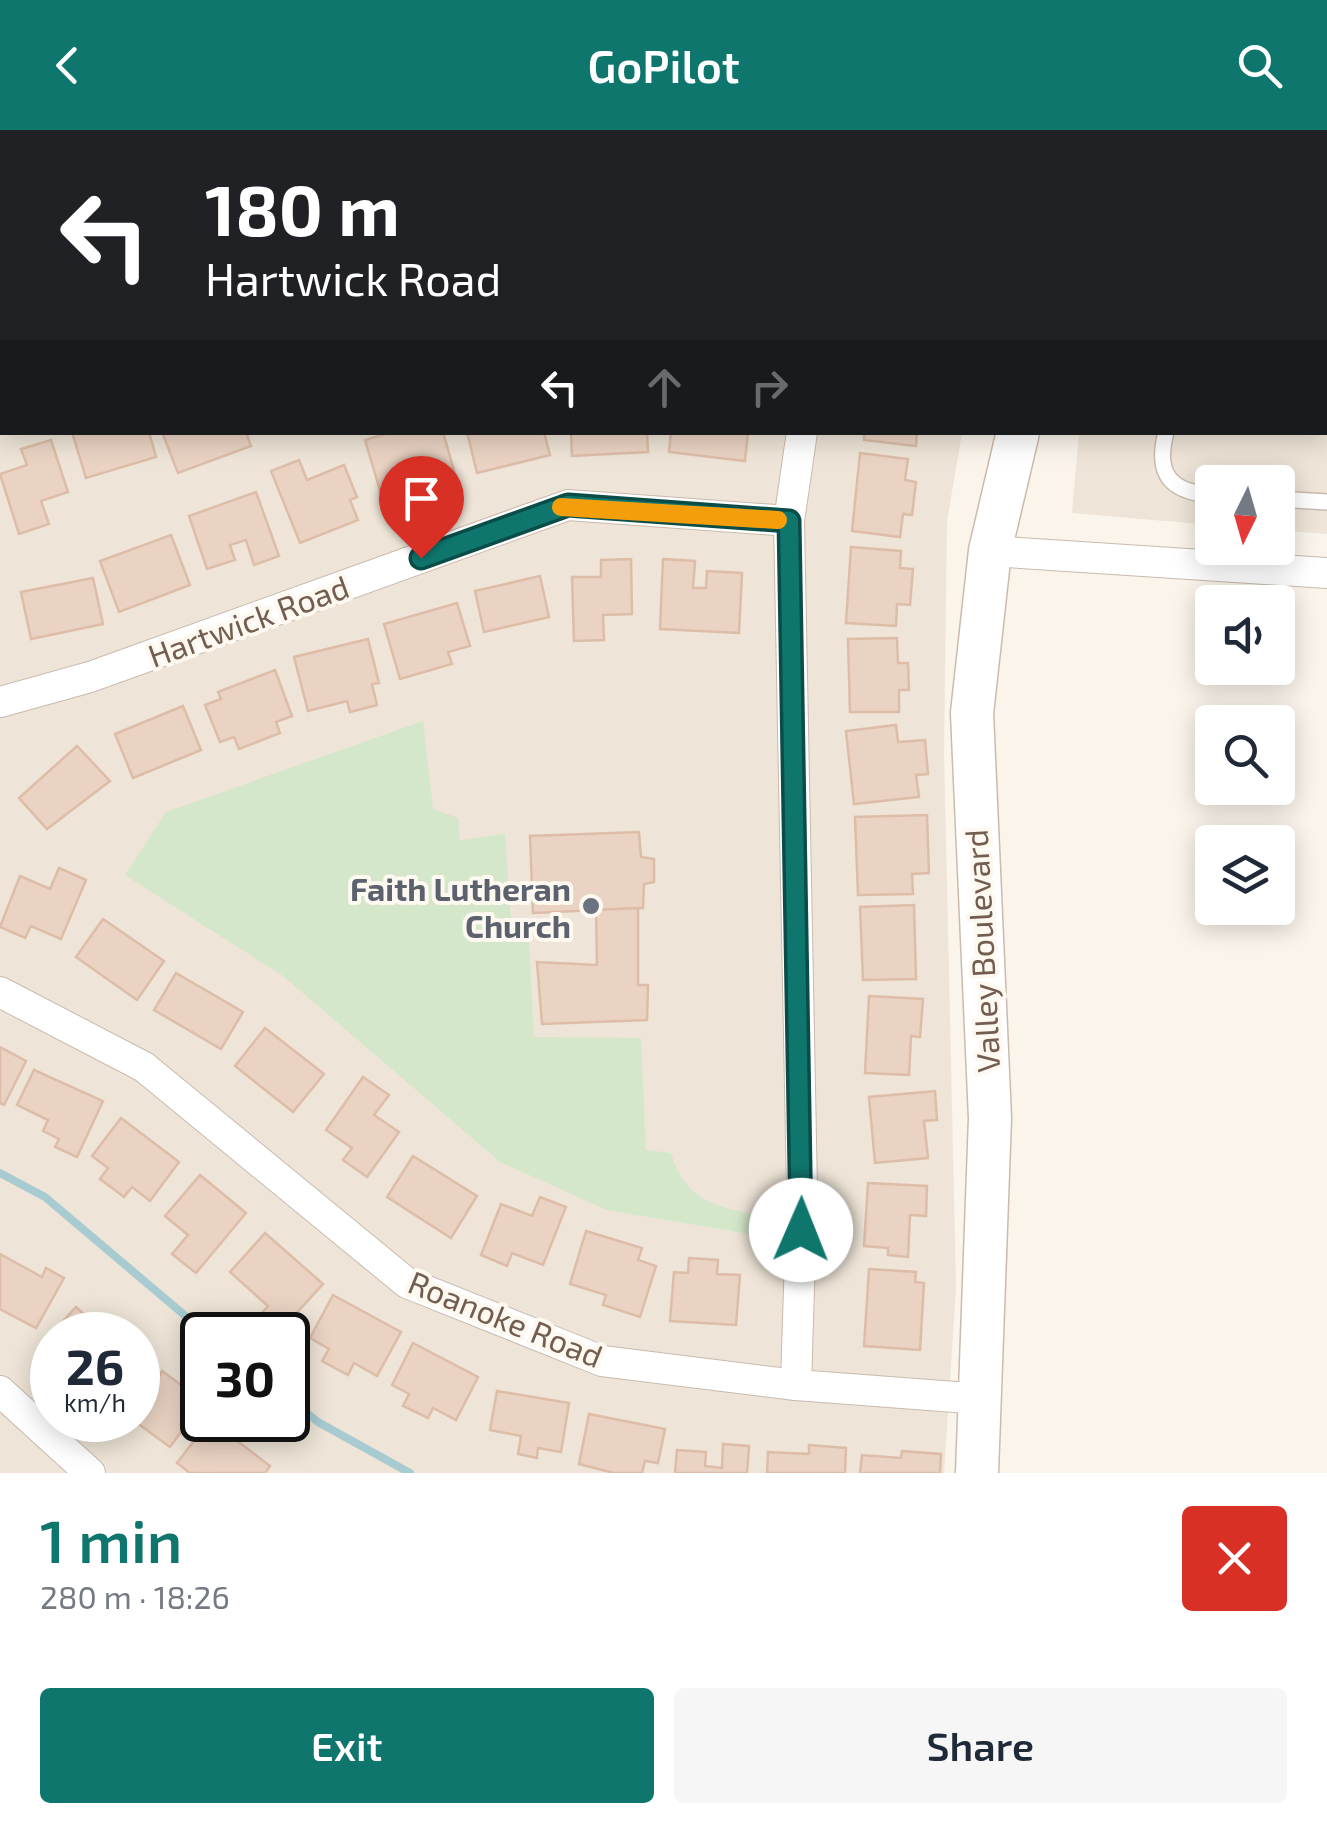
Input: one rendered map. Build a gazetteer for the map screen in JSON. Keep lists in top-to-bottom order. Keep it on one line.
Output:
{"streets":{"street":["Hartwick Road","Valley Boulevard","Roanoke Road"]},"crossings":[["Valley Boulevard","Roanoke Road"]],"places":["Faith Lutheran Church"],"north":"bottom","page":{"header":"GoPilot","turn":["180 m","Hartwick Road"],"speed":"26 km/h","limit":"30","heading":["1 min","280 m · 18:26"],"buttons":["Exit","Share"]}}
